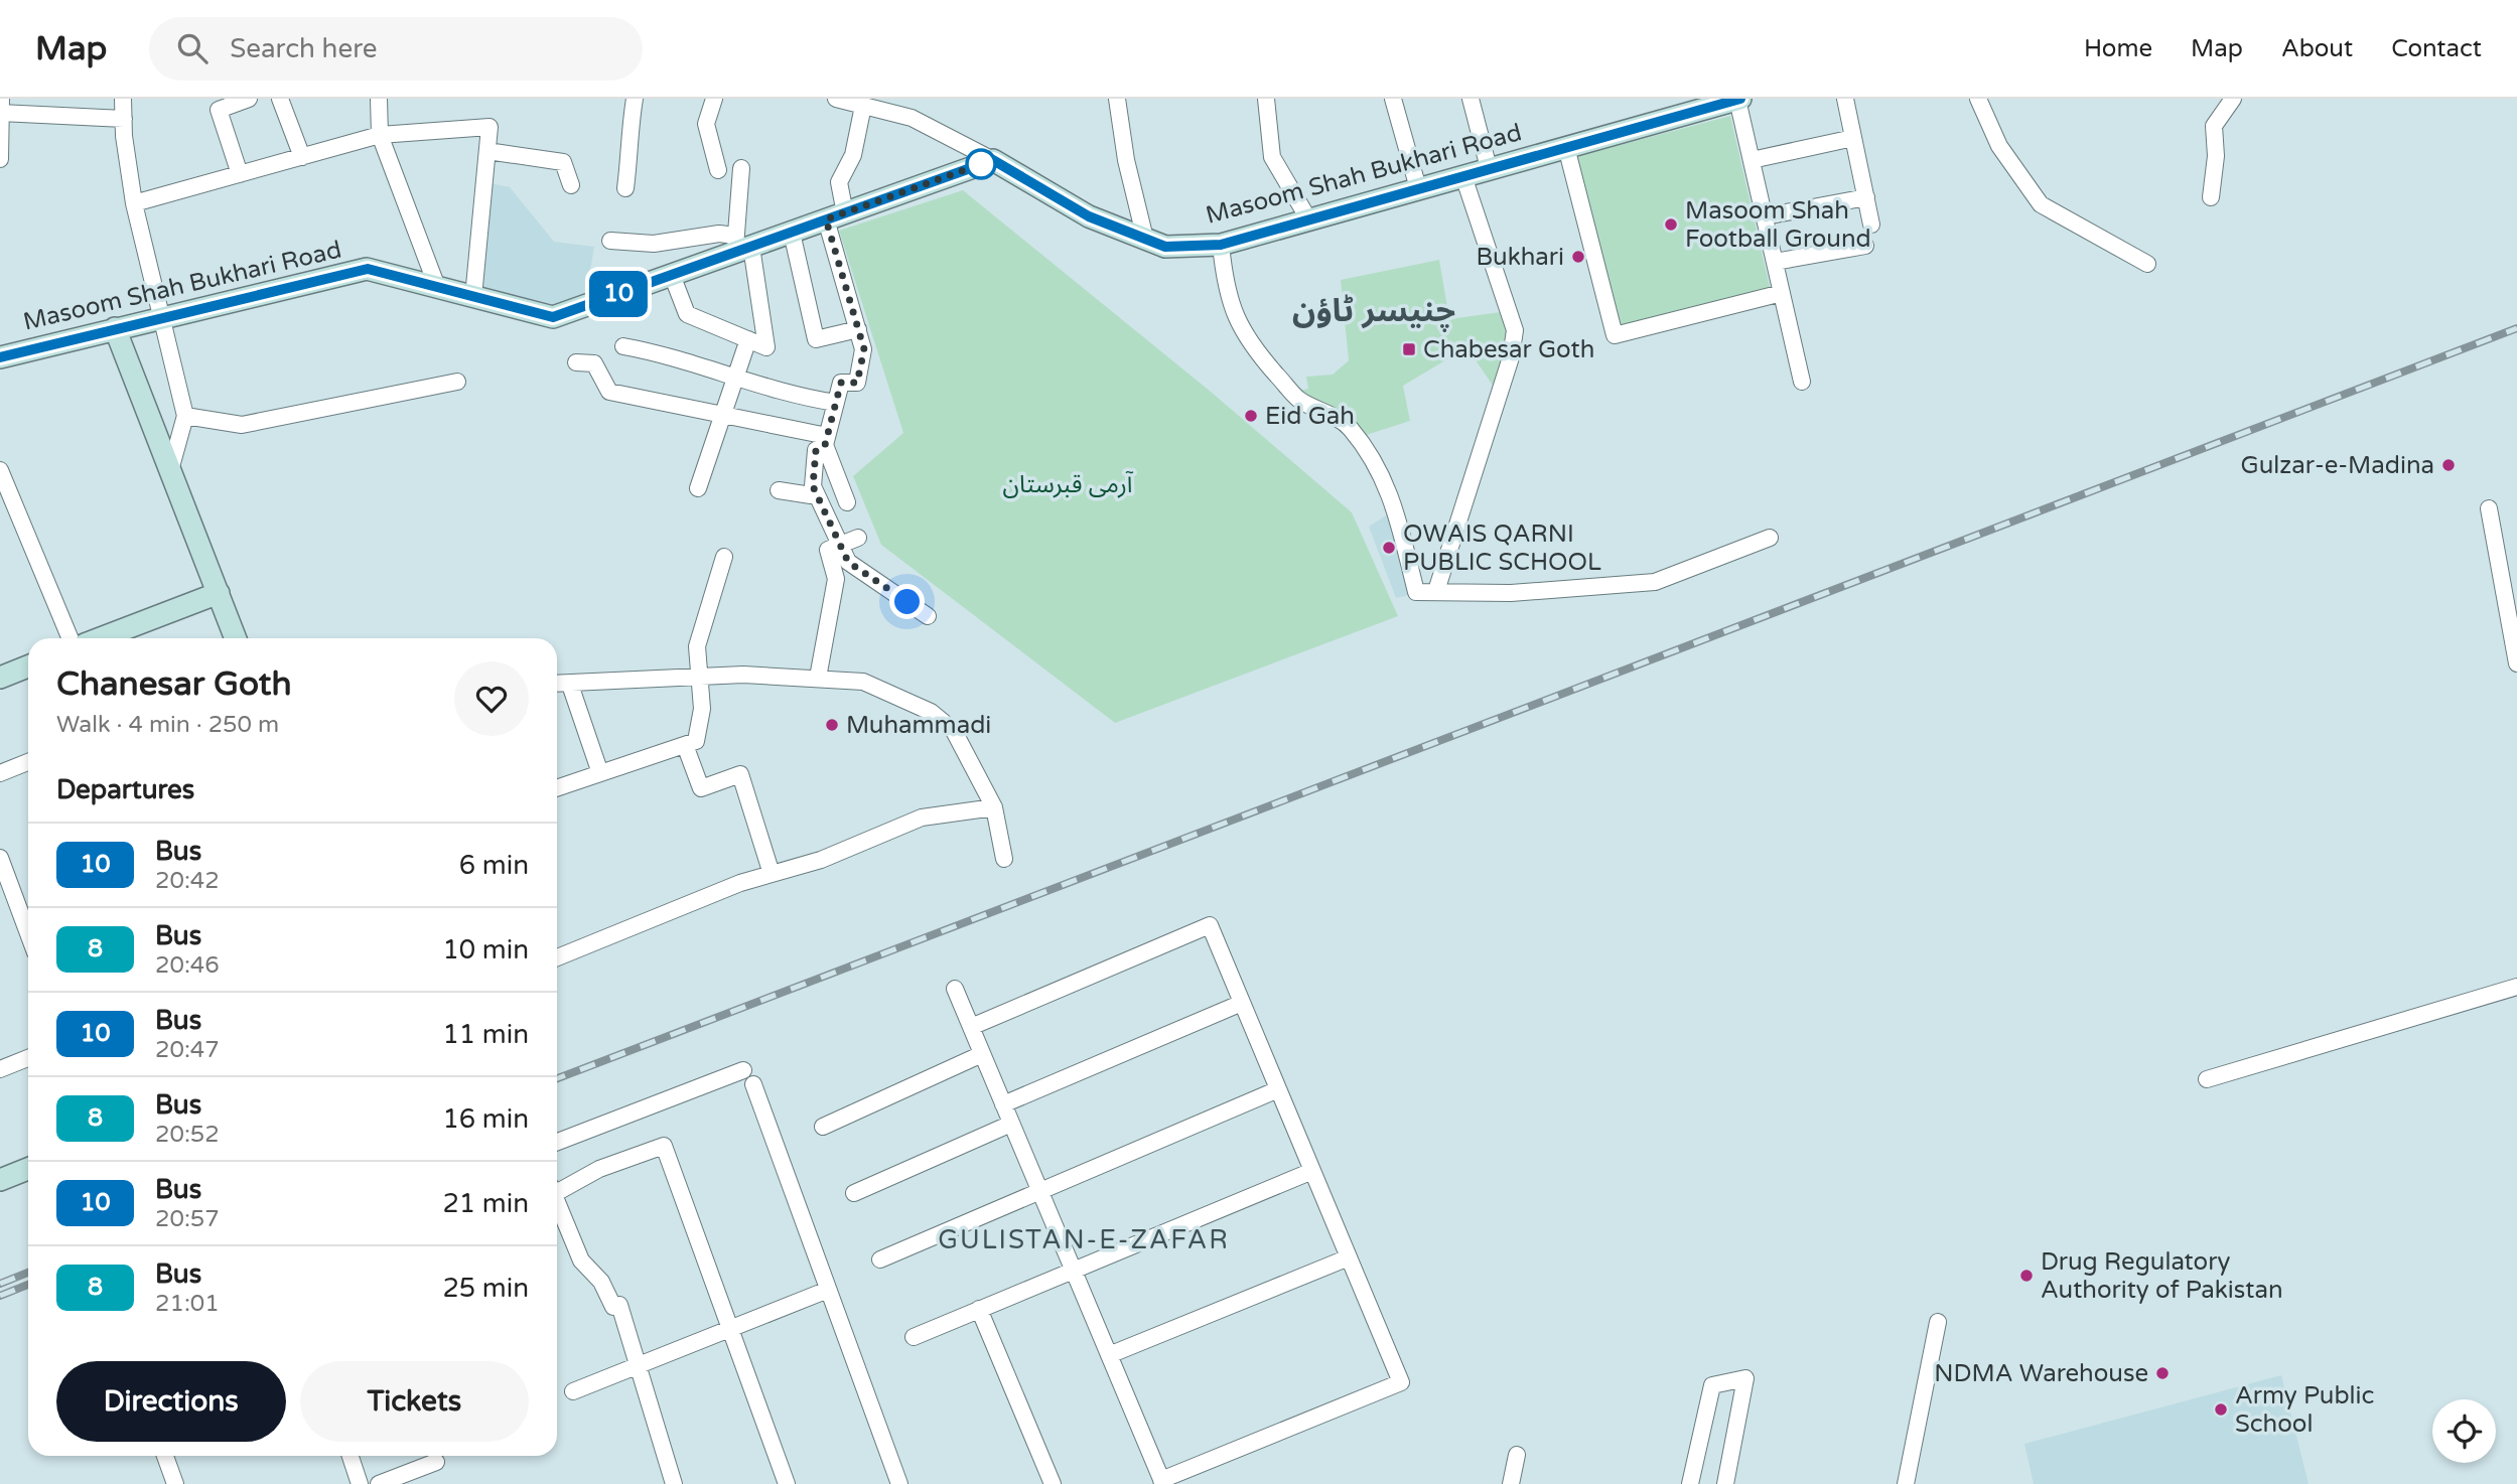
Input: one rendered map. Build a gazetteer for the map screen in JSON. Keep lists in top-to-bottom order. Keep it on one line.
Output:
{"streets":{"street":["Masoom Shah Bukhari Road"]},"districts":["چنیسر ٹاؤن","GULISTAN-E-ZAFAR"],"parks":["آرمی قبرستان"],"places":{"other":["Masoom Shah Football Ground","Bukhari","Eid Gah","Gulzar-e-Madina","OWAIS QARNI PUBLIC SCHOOL","Muhammadi","Drug Regulatory Authority of Pakistan","NDMA Warehouse","Army Public School"],"transit":["Chabesar Goth"]},"lines":["bus line 10"],"page":{"header":"Map","search":"Search here","nav":["Home","Map","About","Contact"],"on_map":"10","heading":[["Chanesar Goth","Walk · 4 min · 250 m"],"Departures"],"list":[{"mark":"10","name":"Bus","note":"20:42","value":"6 min"},{"mark":"8","name":"Bus","note":"20:46","value":"10 min"},{"mark":"10","name":"Bus","note":"20:47","value":"11 min"},{"mark":"8","name":"Bus","note":"20:52","value":"16 min"},{"mark":"10","name":"Bus","note":"20:57","value":"21 min"},{"mark":"8","name":"Bus","note":"21:01","value":"25 min"}],"buttons":["Directions","Tickets"]}}
